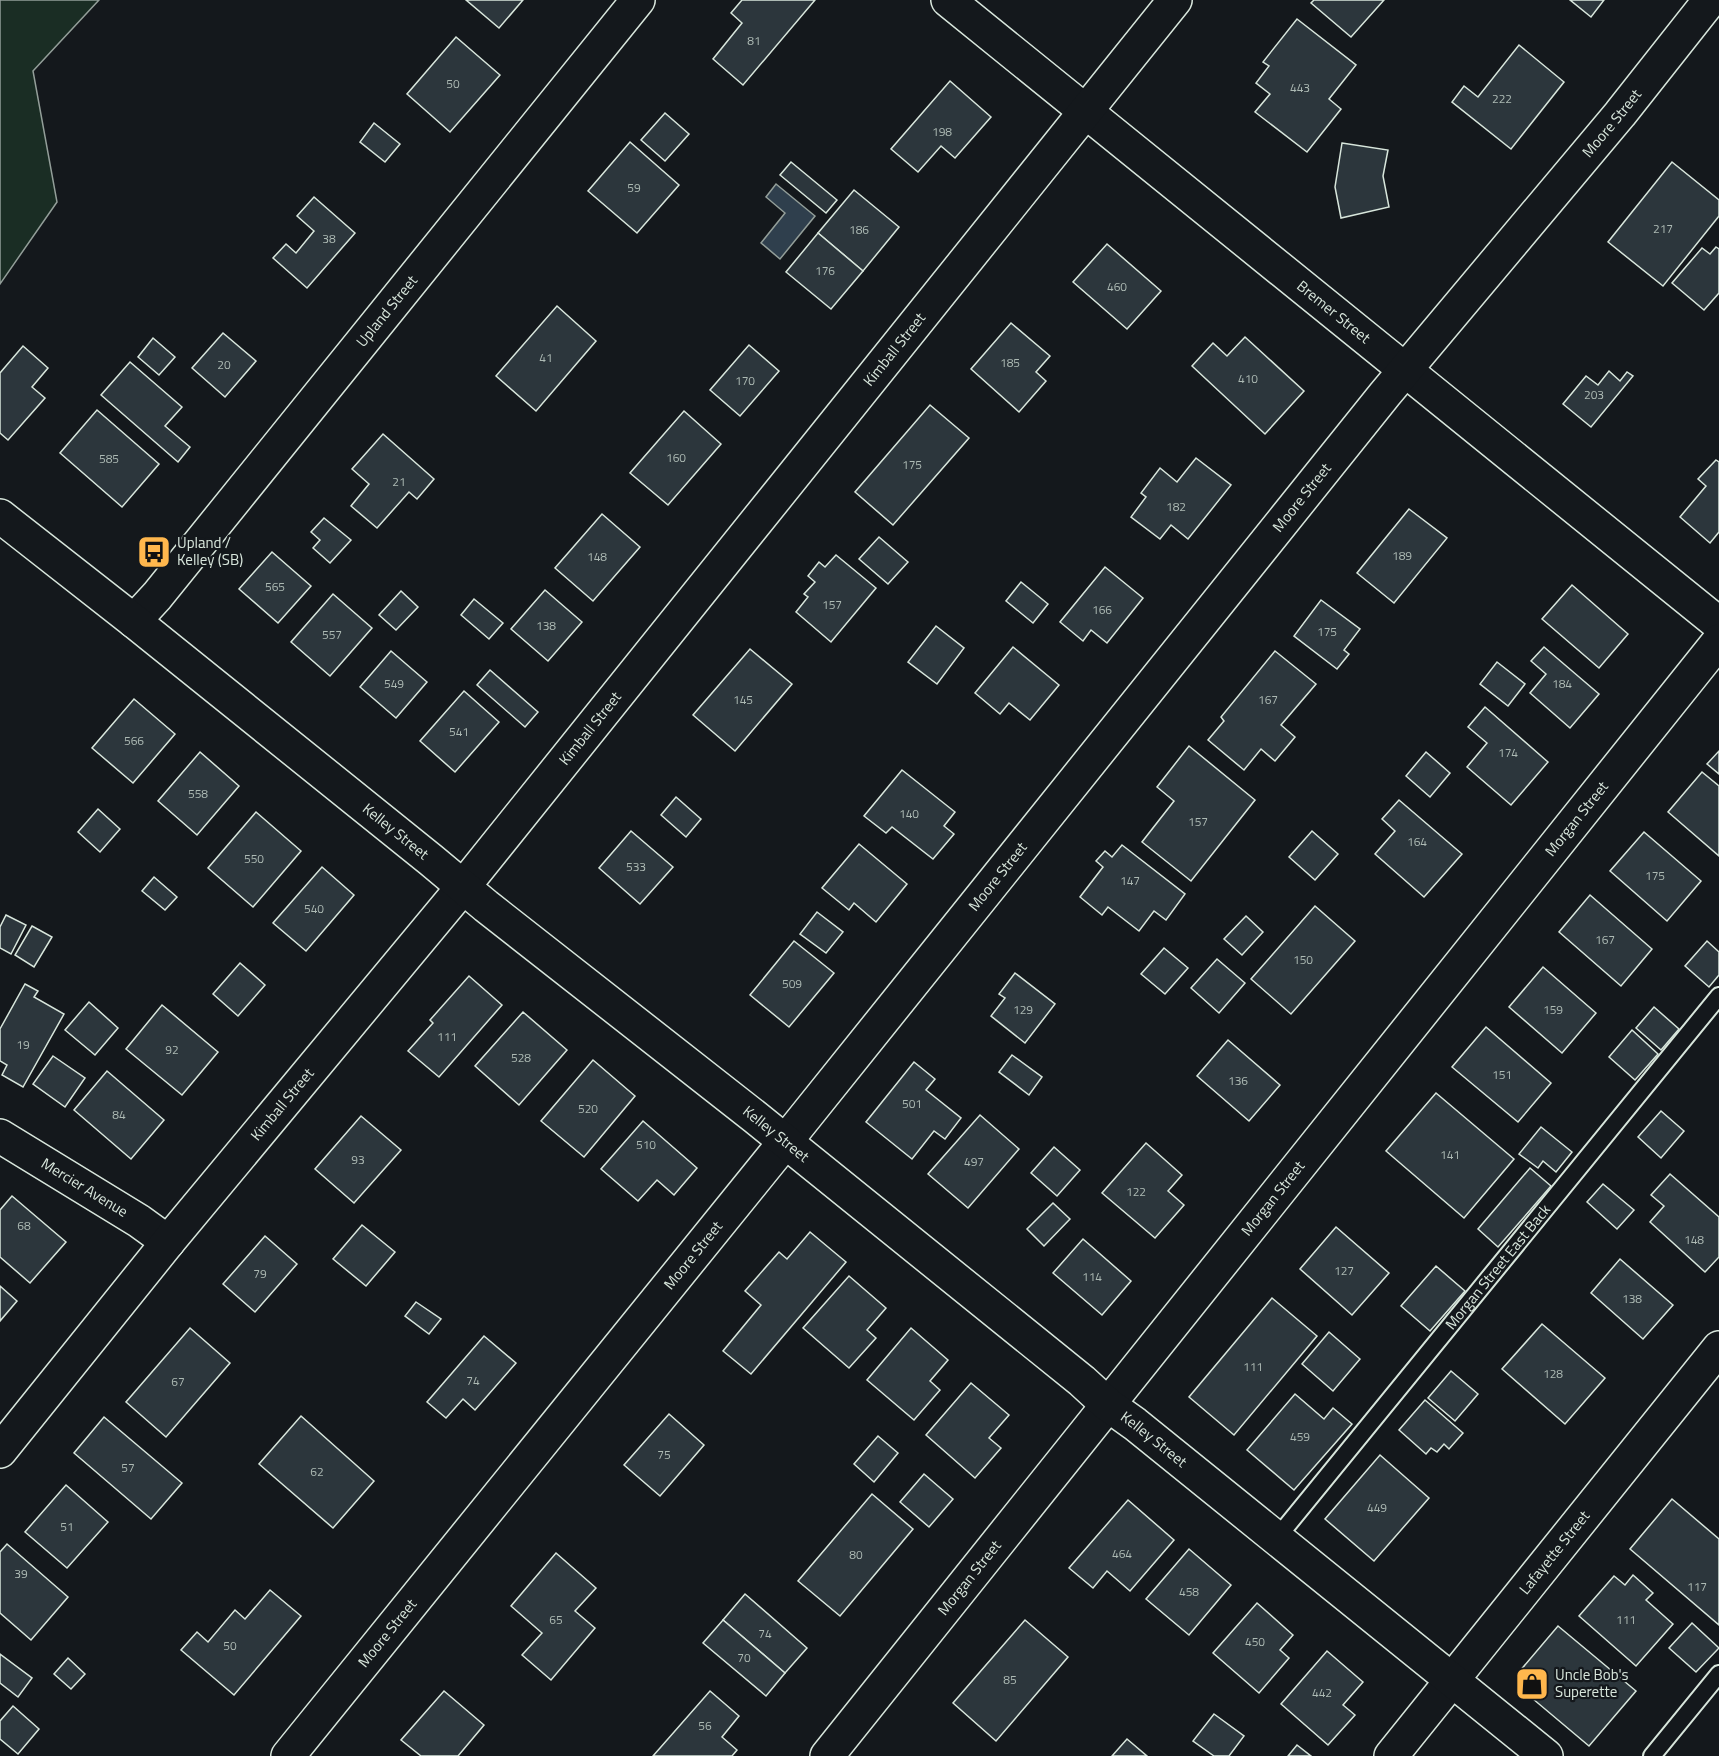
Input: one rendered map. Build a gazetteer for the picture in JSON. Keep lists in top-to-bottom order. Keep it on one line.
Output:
{"streets":{"street":["Moore Street","Upland Street","Bremer Street","Kimball Street","Morgan Street","Kelley Street","Mercier Avenue","Lafayette Street"],"lane":["Morgan Street East Back"]},"crossings":[["Moore Street","Bremer Street"],["Moore Street","Kelley Street"],["Upland Street","Kelley Street"],["Bremer Street","Kimball Street"],["Kimball Street","Kelley Street"],["Kimball Street","Mercier Avenue"],["Morgan Street","Kelley Street"],["Kelley Street","Morgan Street East Back"],["Kelley Street","Lafayette Street"]],"places":{"bus stop":["Upland / Kelley (SB)"],"shop":["Uncle Bob's Superette"]},"house_numbers":["81","50","443","222","198","59","217","186","38","176","460","41","185","20","410","170","203","160","585","175","21","182","189","148","565","157","166","138","175","557","549","184","145","167","541","566","174","558","140","157","164","550","533","175","147","540","167","150","509","129","159","111","19","92","528","151","136","501","520","84","510","141","93","497","122","68","148","127","79","114","138","111","128","74","67","459","75","57","62","449","51","464","80","39","117","458","65","111","74","450","50","70","85","442","56"]}
